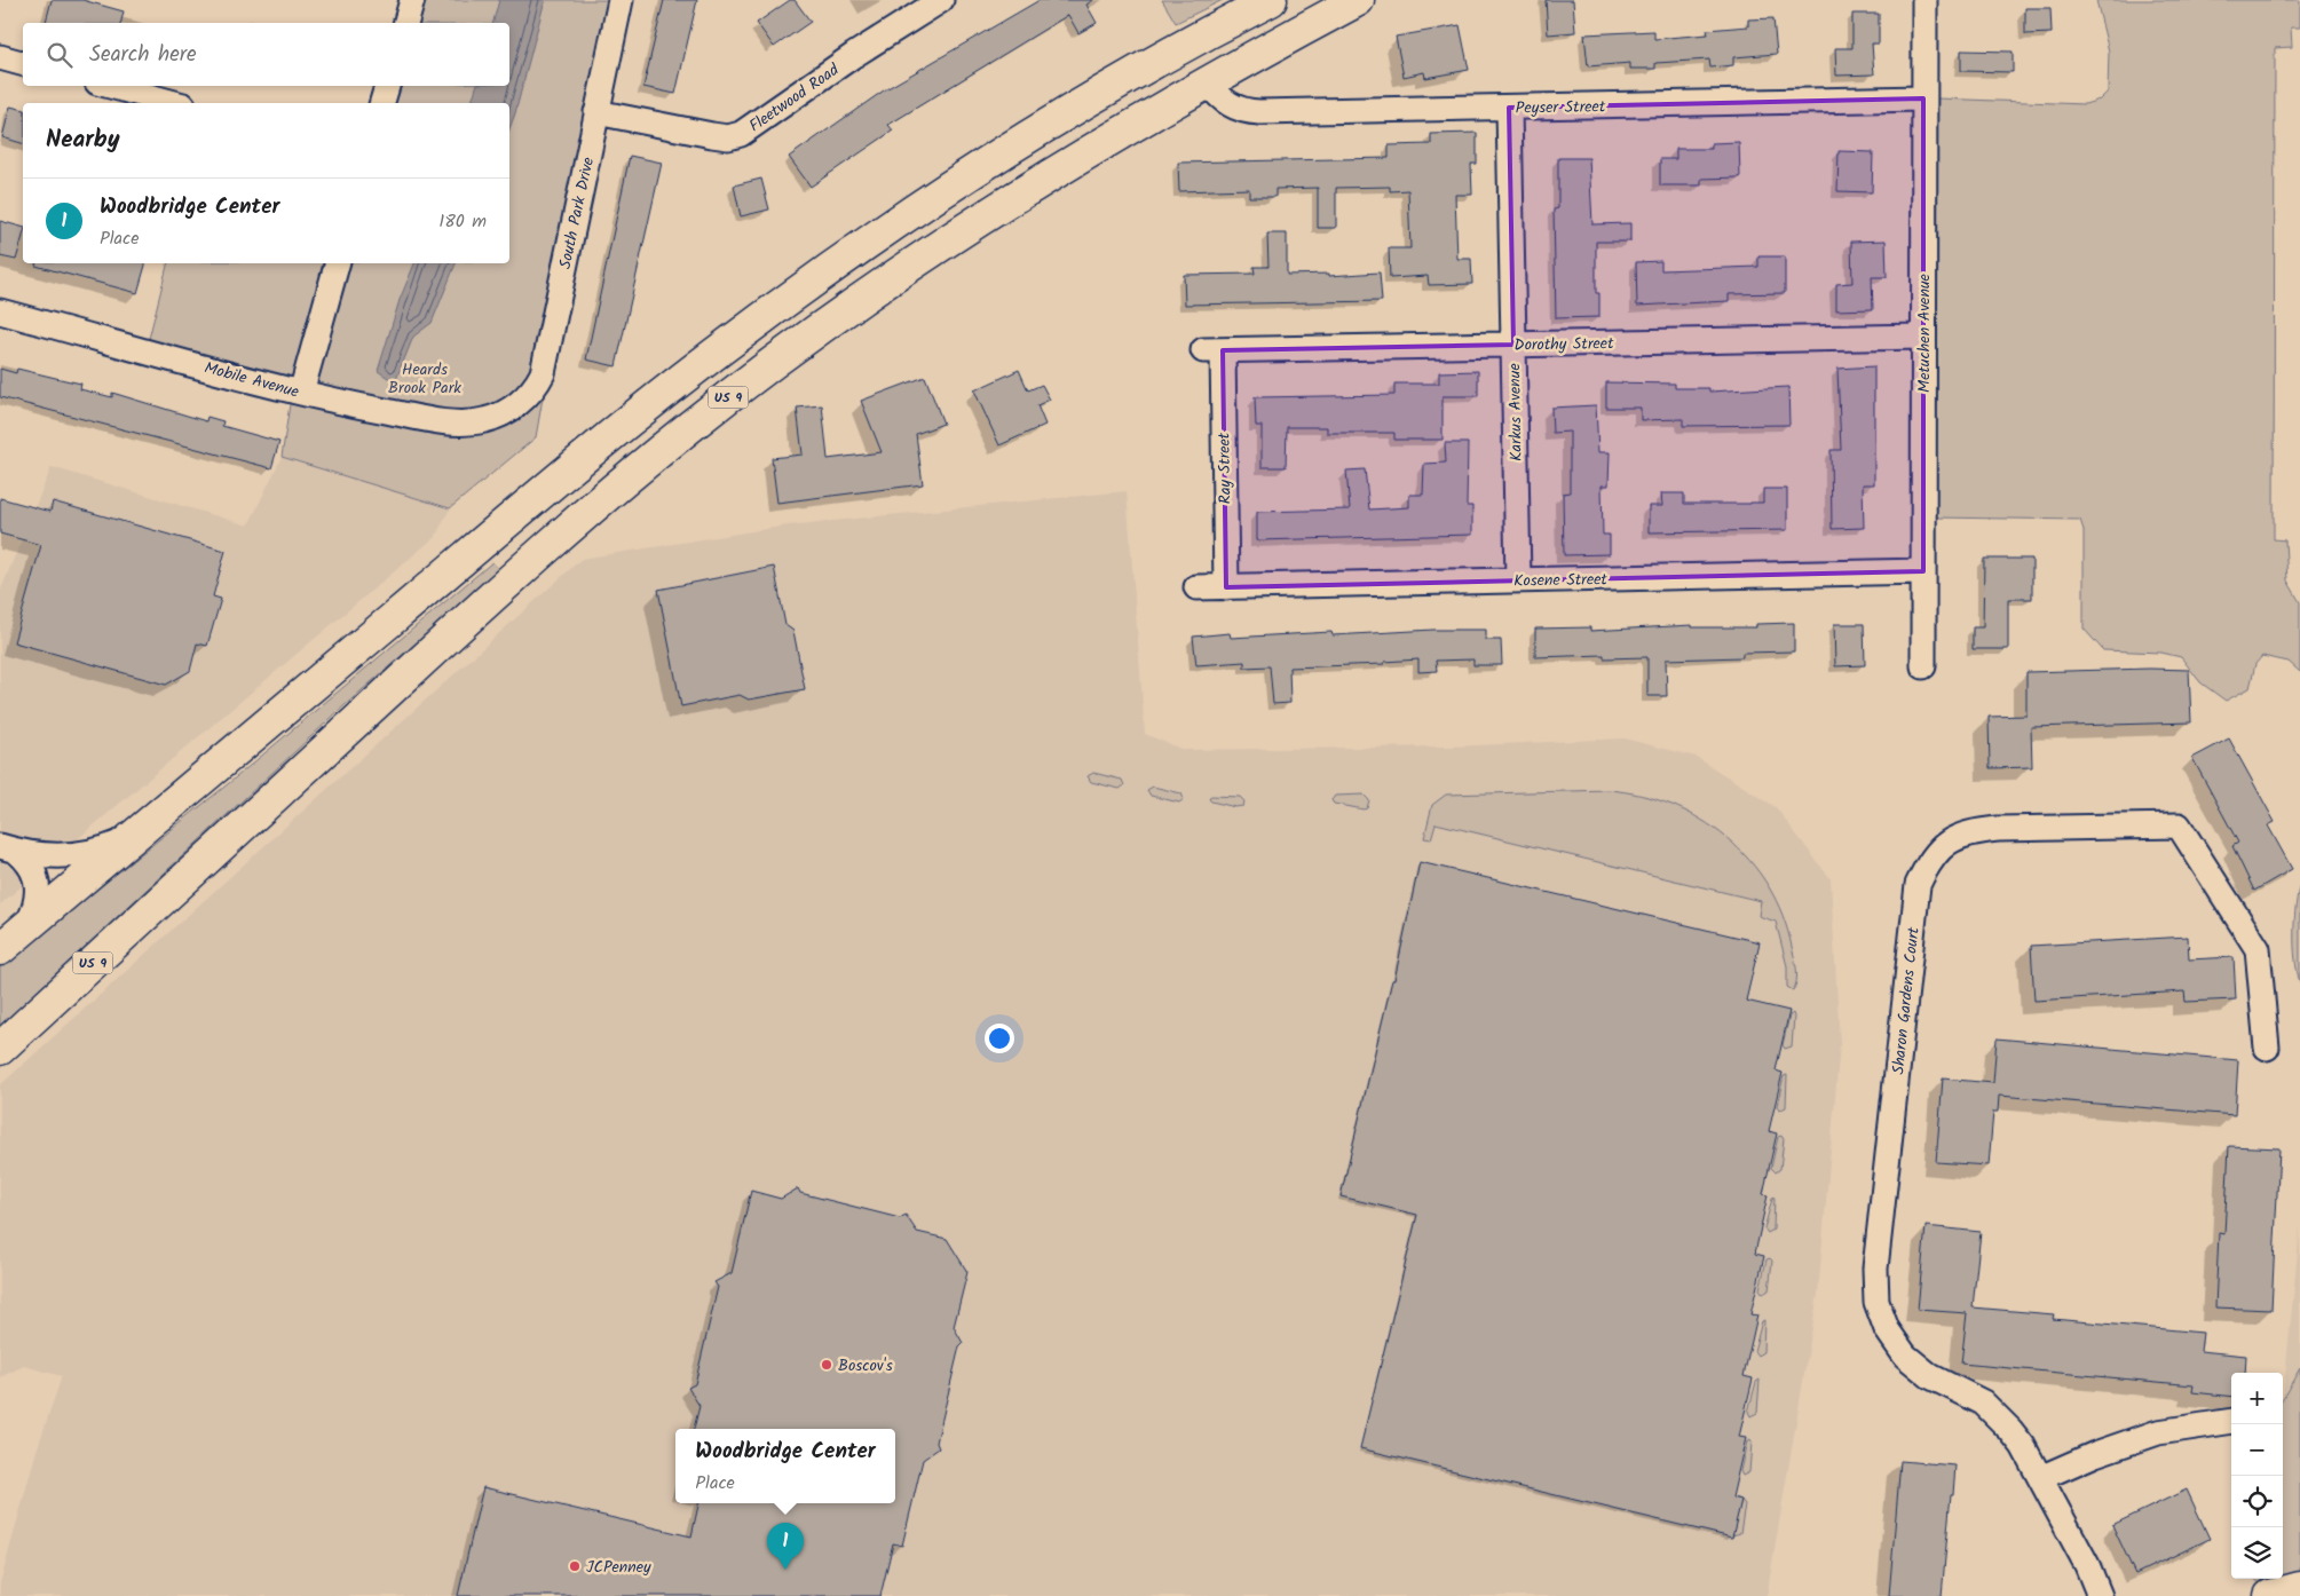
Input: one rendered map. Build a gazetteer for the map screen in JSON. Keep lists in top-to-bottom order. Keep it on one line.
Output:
{"streets":{"main road":["US 9"],"street":["Fleetwood Road","Peyser Street","South Park Drive","Metuchen Avenue","Dorothy Street","Mobile Avenue","Karkus Avenue","Ray Street","Kosene Street","Sharon Gardens Court"]},"crossings":[["Fleetwood Road","South Park Drive"],["Peyser Street","Metuchen Avenue"],["Peyser Street","US 9"],["Peyser Street","Karkus Avenue"],["South Park Drive","Mobile Avenue"],["Metuchen Avenue","Dorothy Street"],["Metuchen Avenue","Kosene Street"],["Dorothy Street","Karkus Avenue"],["Dorothy Street","Ray Street"],["Karkus Avenue","Kosene Street"],["Ray Street","Kosene Street"]],"parks":["Heards Brook Park"],"places":["Boscov's","JCPenney"],"page":{"search":"Search here","heading":"Nearby","list":[{"mark":"1","name":"Woodbridge Center","note":"Place","value":"180 m"}],"map_buttons":["+","−"],"popup":["Woodbridge Center","Place"],"pins":"1"}}
